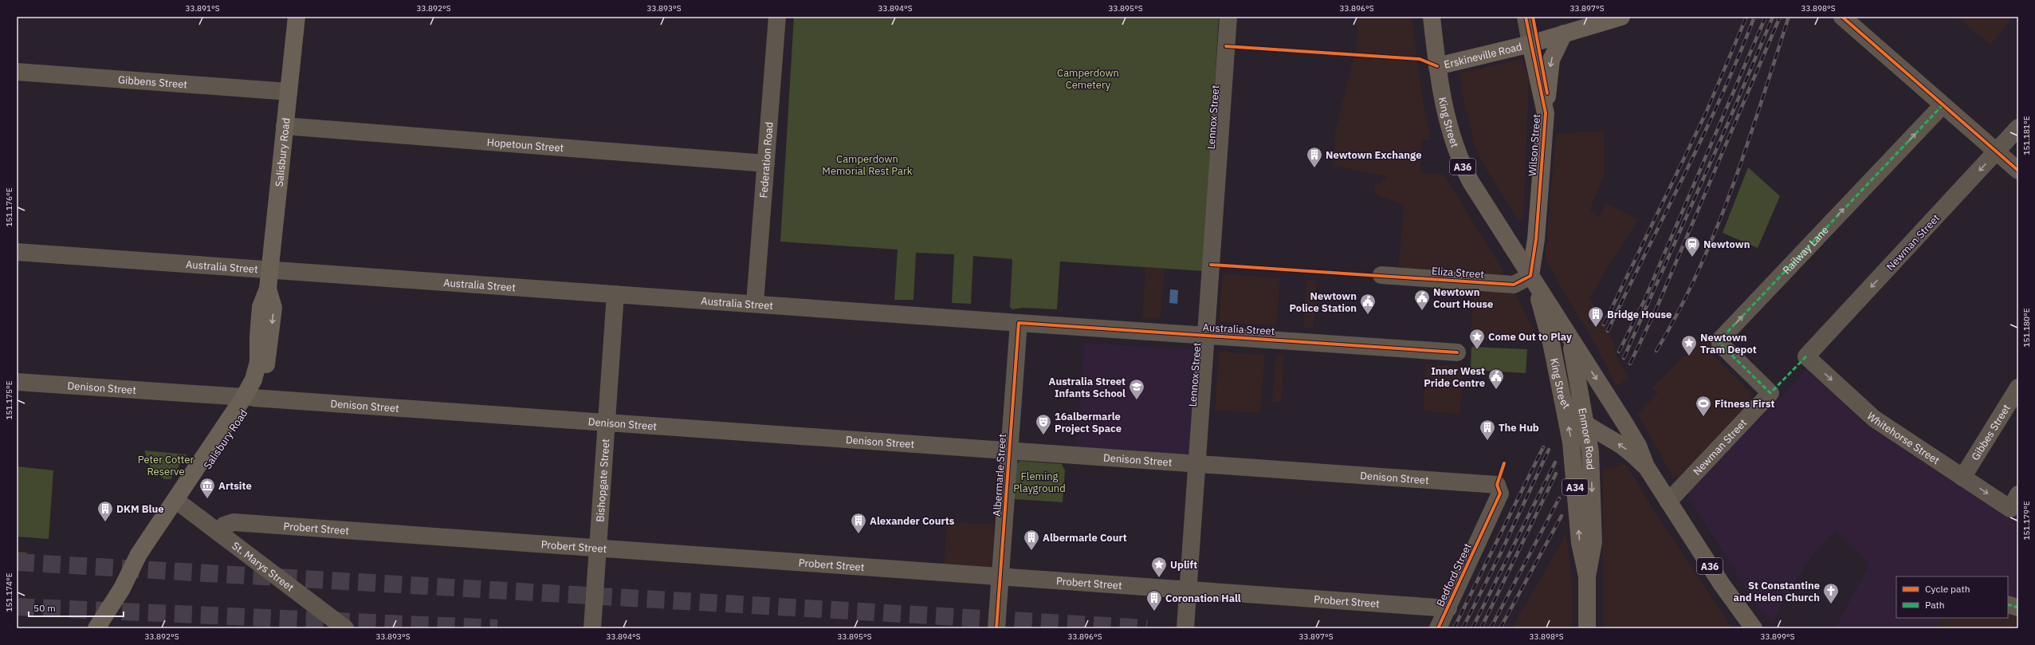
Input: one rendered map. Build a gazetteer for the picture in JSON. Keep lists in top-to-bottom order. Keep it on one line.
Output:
{"streets":{"highway":["King Street","A36","Enmore Road","A34"],"main road":["Erskineville Road","Wilson Street","Salisbury Road"],"street":["Gibbens Street","Lennox Street","Hopetoun Street","Federation Road","Newman Street","Railway Lane","Australia Street","Eliza Street","Denison Street","Gibbes Street","Whitehorse Street","Albermarle Street","Bishopgate Street","Probert Street","St. Marys Street","Bedford Street"]},"crossings":[["Erskineville Road","King Street"],["Erskineville Road","Wilson Street"],["Gibbens Street","Salisbury Road"],["Lennox Street","Australia Street"],["Lennox Street","Denison Street"],["Lennox Street","Probert Street"],["King Street","Wilson Street"],["King Street","Newman Street"],["King Street","Eliza Street"],["King Street","Enmore Road"],["Hopetoun Street","Salisbury Road"],["Hopetoun Street","Federation Road"],["Wilson Street","Eliza Street"],["Salisbury Road","Australia Street"],["Salisbury Road","Denison Street"],["Salisbury Road","St. Marys Street"],["Federation Road","Australia Street"],["Newman Street","Railway Lane"],["Newman Street","Whitehorse Street"],["Australia Street","Albermarle Street"],["Australia Street","Bishopgate Street"],["Denison Street","Albermarle Street"],["Denison Street","Bishopgate Street"],["Denison Street","Bedford Street"],["Gibbes Street","Whitehorse Street"],["Albermarle Street","Probert Street"],["Bishopgate Street","Probert Street"],["Probert Street","St. Marys Street"],["Probert Street","Bedford Street"]],"one_way":["Newman Street","Railway Lane","Whitehorse Street"],"parks":["Camperdown Cemetery","Camperdown Memorial Rest Park","Peter Cotter Reserve","Fleming Playground"],"places":{"building":["Newtown Exchange","Bridge House","The Hub","DKM Blue","Alexander Courts","Albermarle Court","Coronation Hall"],"station":["Newtown"],"public building":["Newtown Court House","Newtown Police Station","Inner West Pride Centre"],"place":["Come Out to Play","Newtown Tram Depot","Uplift"],"school or university":["Australia Street Infants School"],"sports":["Fitness First"],"theatre":["16albermarle Project Space"],"museum":["Artsite"],"church":["St Constantine and Helen Church"]},"legend":["Cycle path","Path"],"scale_bar":"50 m","coordinates":["33.891°S","33.892°S","33.893°S","33.894°S","33.895°S","33.896°S","33.897°S","33.898°S","151.181°E","151.176°E","151.180°E","151.175°E","151.179°E","151.174°E","33.899°S"]}
